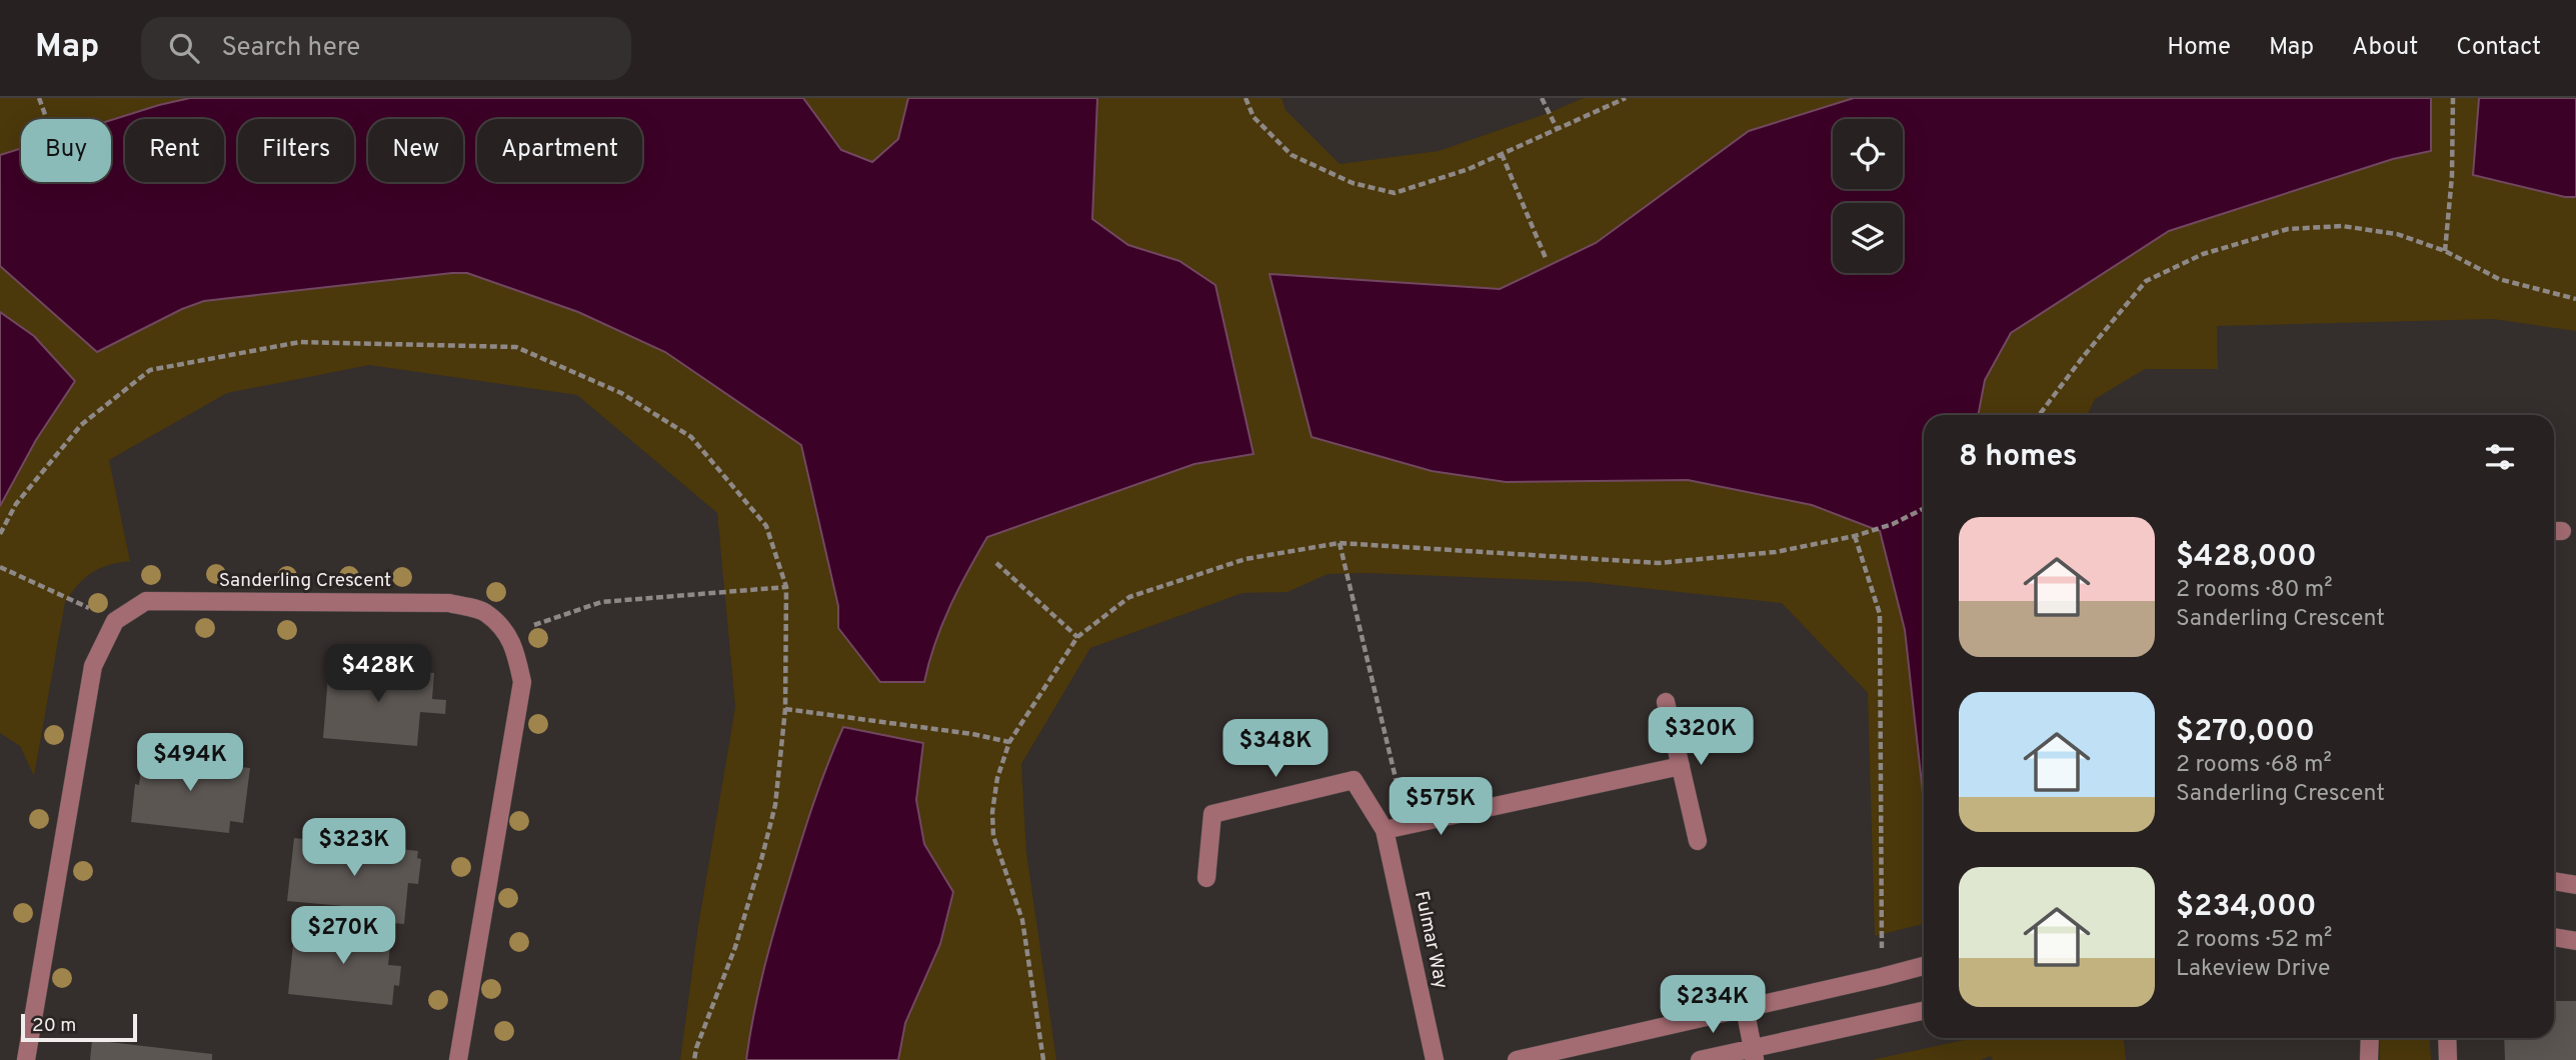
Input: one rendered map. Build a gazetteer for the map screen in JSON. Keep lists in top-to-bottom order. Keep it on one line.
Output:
{"streets":{"street":["Sanderling Crescent","Fulmar Way"]},"scale_bar":"20 m","page":{"header":"Map","search":"Search here","nav":["Home","Map","About","Contact"],"chip":["Buy","Rent","Filters","New","Apartment"],"heading":"8 homes","list":[{"name":"$428,000","note":"2 rooms · 80 m² · Sanderling Crescent"},{"name":"$270,000","note":"2 rooms · 68 m² · Sanderling Crescent"},{"name":"$234,000","note":"2 rooms · 52 m² · Lakeview Drive"}],"price":["$428K","$320K","$348K","$494K","$575K","$323K","$270K","$234K"],"scale":"20 m"}}
